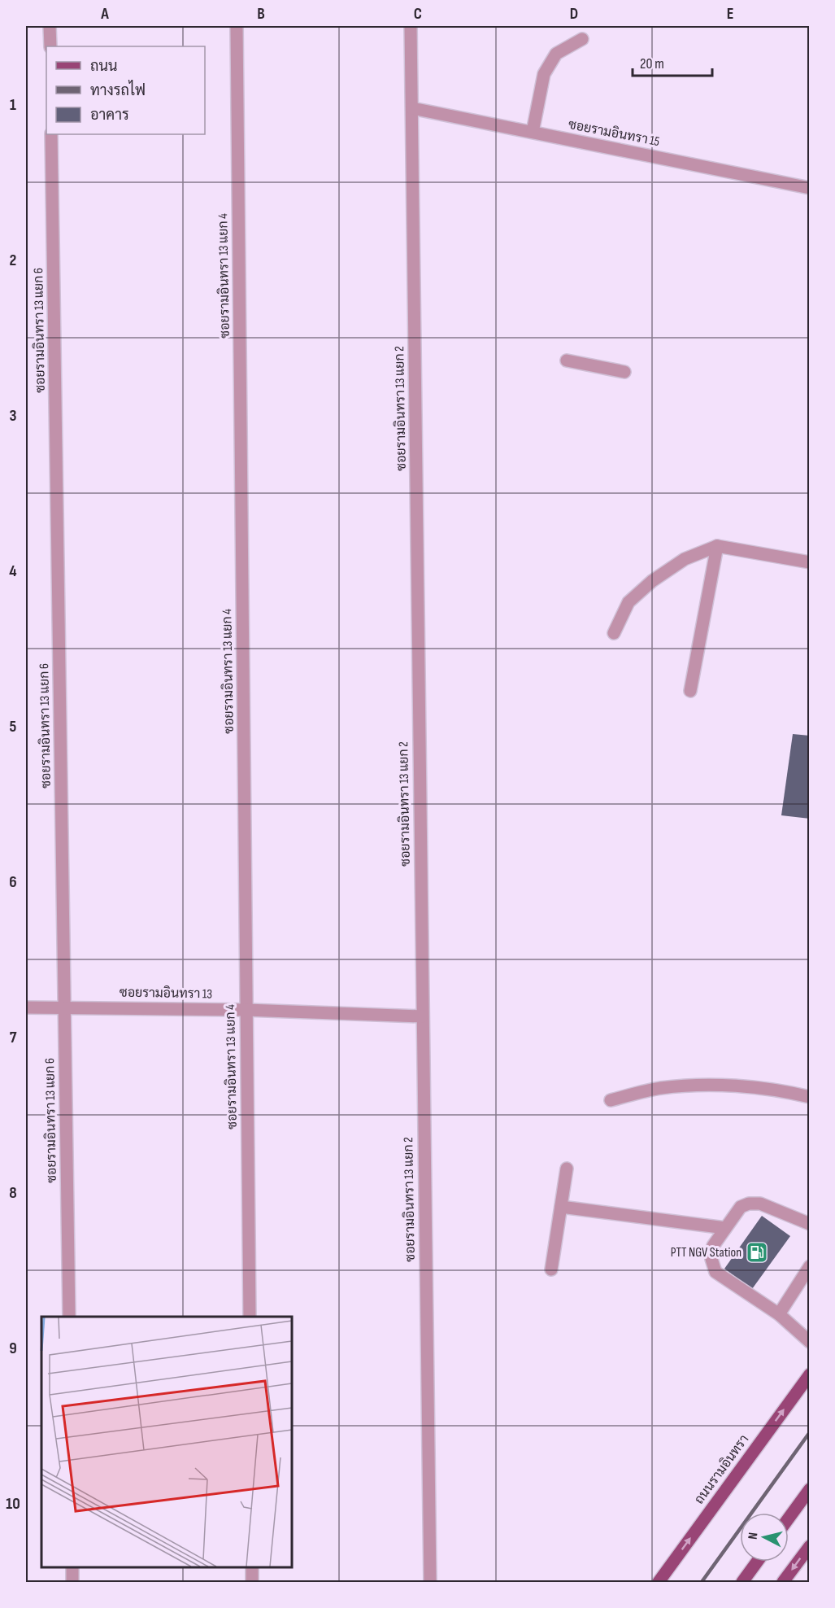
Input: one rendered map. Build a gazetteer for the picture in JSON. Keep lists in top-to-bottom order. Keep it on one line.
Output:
{"streets":{"main road":["ถนนรามอินทรา"],"street":["ซอยรามอินทรา 15","ซอยรามอินทรา 13 แยก 4","ซอยรามอินทรา 13 แยก 6","ซอยรามอินทรา 13 แยก 2","ซอยรามอินทรา 13"]},"crossings":[["ซอยรามอินทรา 15","ซอยรามอินทรา 13 แยก 2"],["ซอยรามอินทรา 13 แยก 4","ซอยรามอินทรา 13"],["ซอยรามอินทรา 13 แยก 6","ซอยรามอินทรา 13"],["ซอยรามอินทรา 13 แยก 2","ซอยรามอินทรา 13"]],"places":{"fuel station":["PTT NGV Station"]},"legend":["ถนน","ทางรถไฟ","อาคาร"],"scale_bar":"20 m","north":"left","grid":{"columns":["A","B","C","D","E"],"rows":["1","2","3","4","5","6","7","8","9","10"]}}
